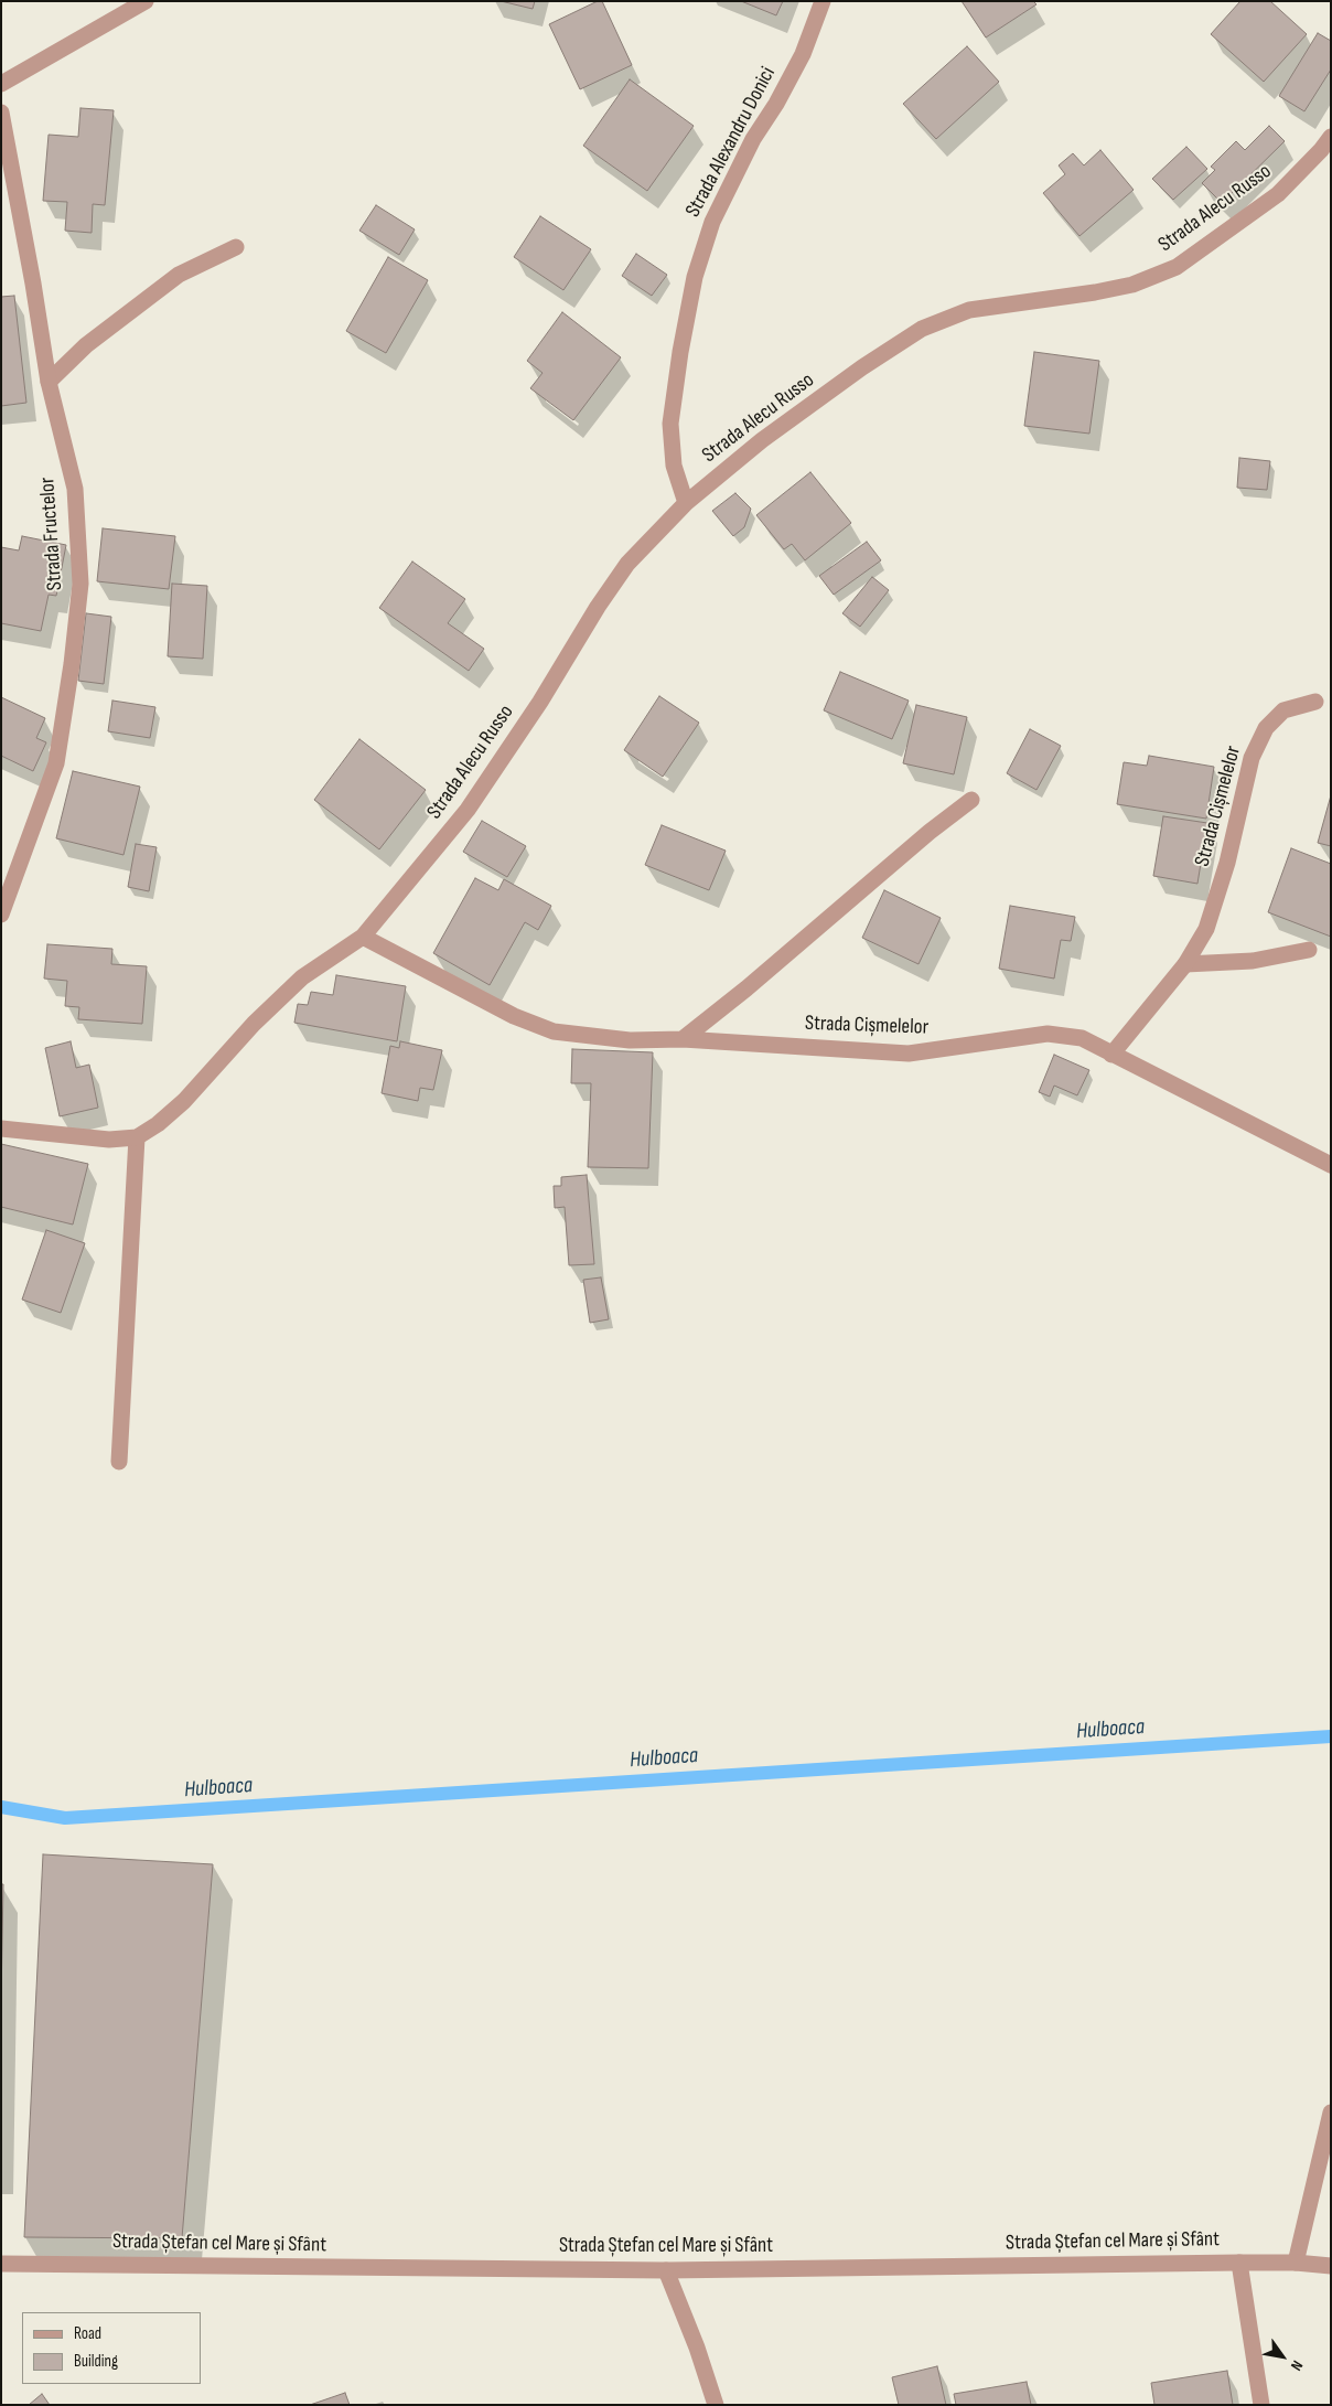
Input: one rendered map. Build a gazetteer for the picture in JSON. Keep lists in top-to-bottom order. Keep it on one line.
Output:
{"streets":{"street":["Strada Alexandru Donici","Strada Alecu Russo","Strada Fructelor","Strada Cișmelelor","Strada Ștefan cel Mare și Sfânt"]},"crossings":[["Strada Alexandru Donici","Strada Alecu Russo"],["Strada Alecu Russo","Strada Cișmelelor"]],"water":["Hulboaca"],"legend":["Road","Building"],"north":"bottom right"}
